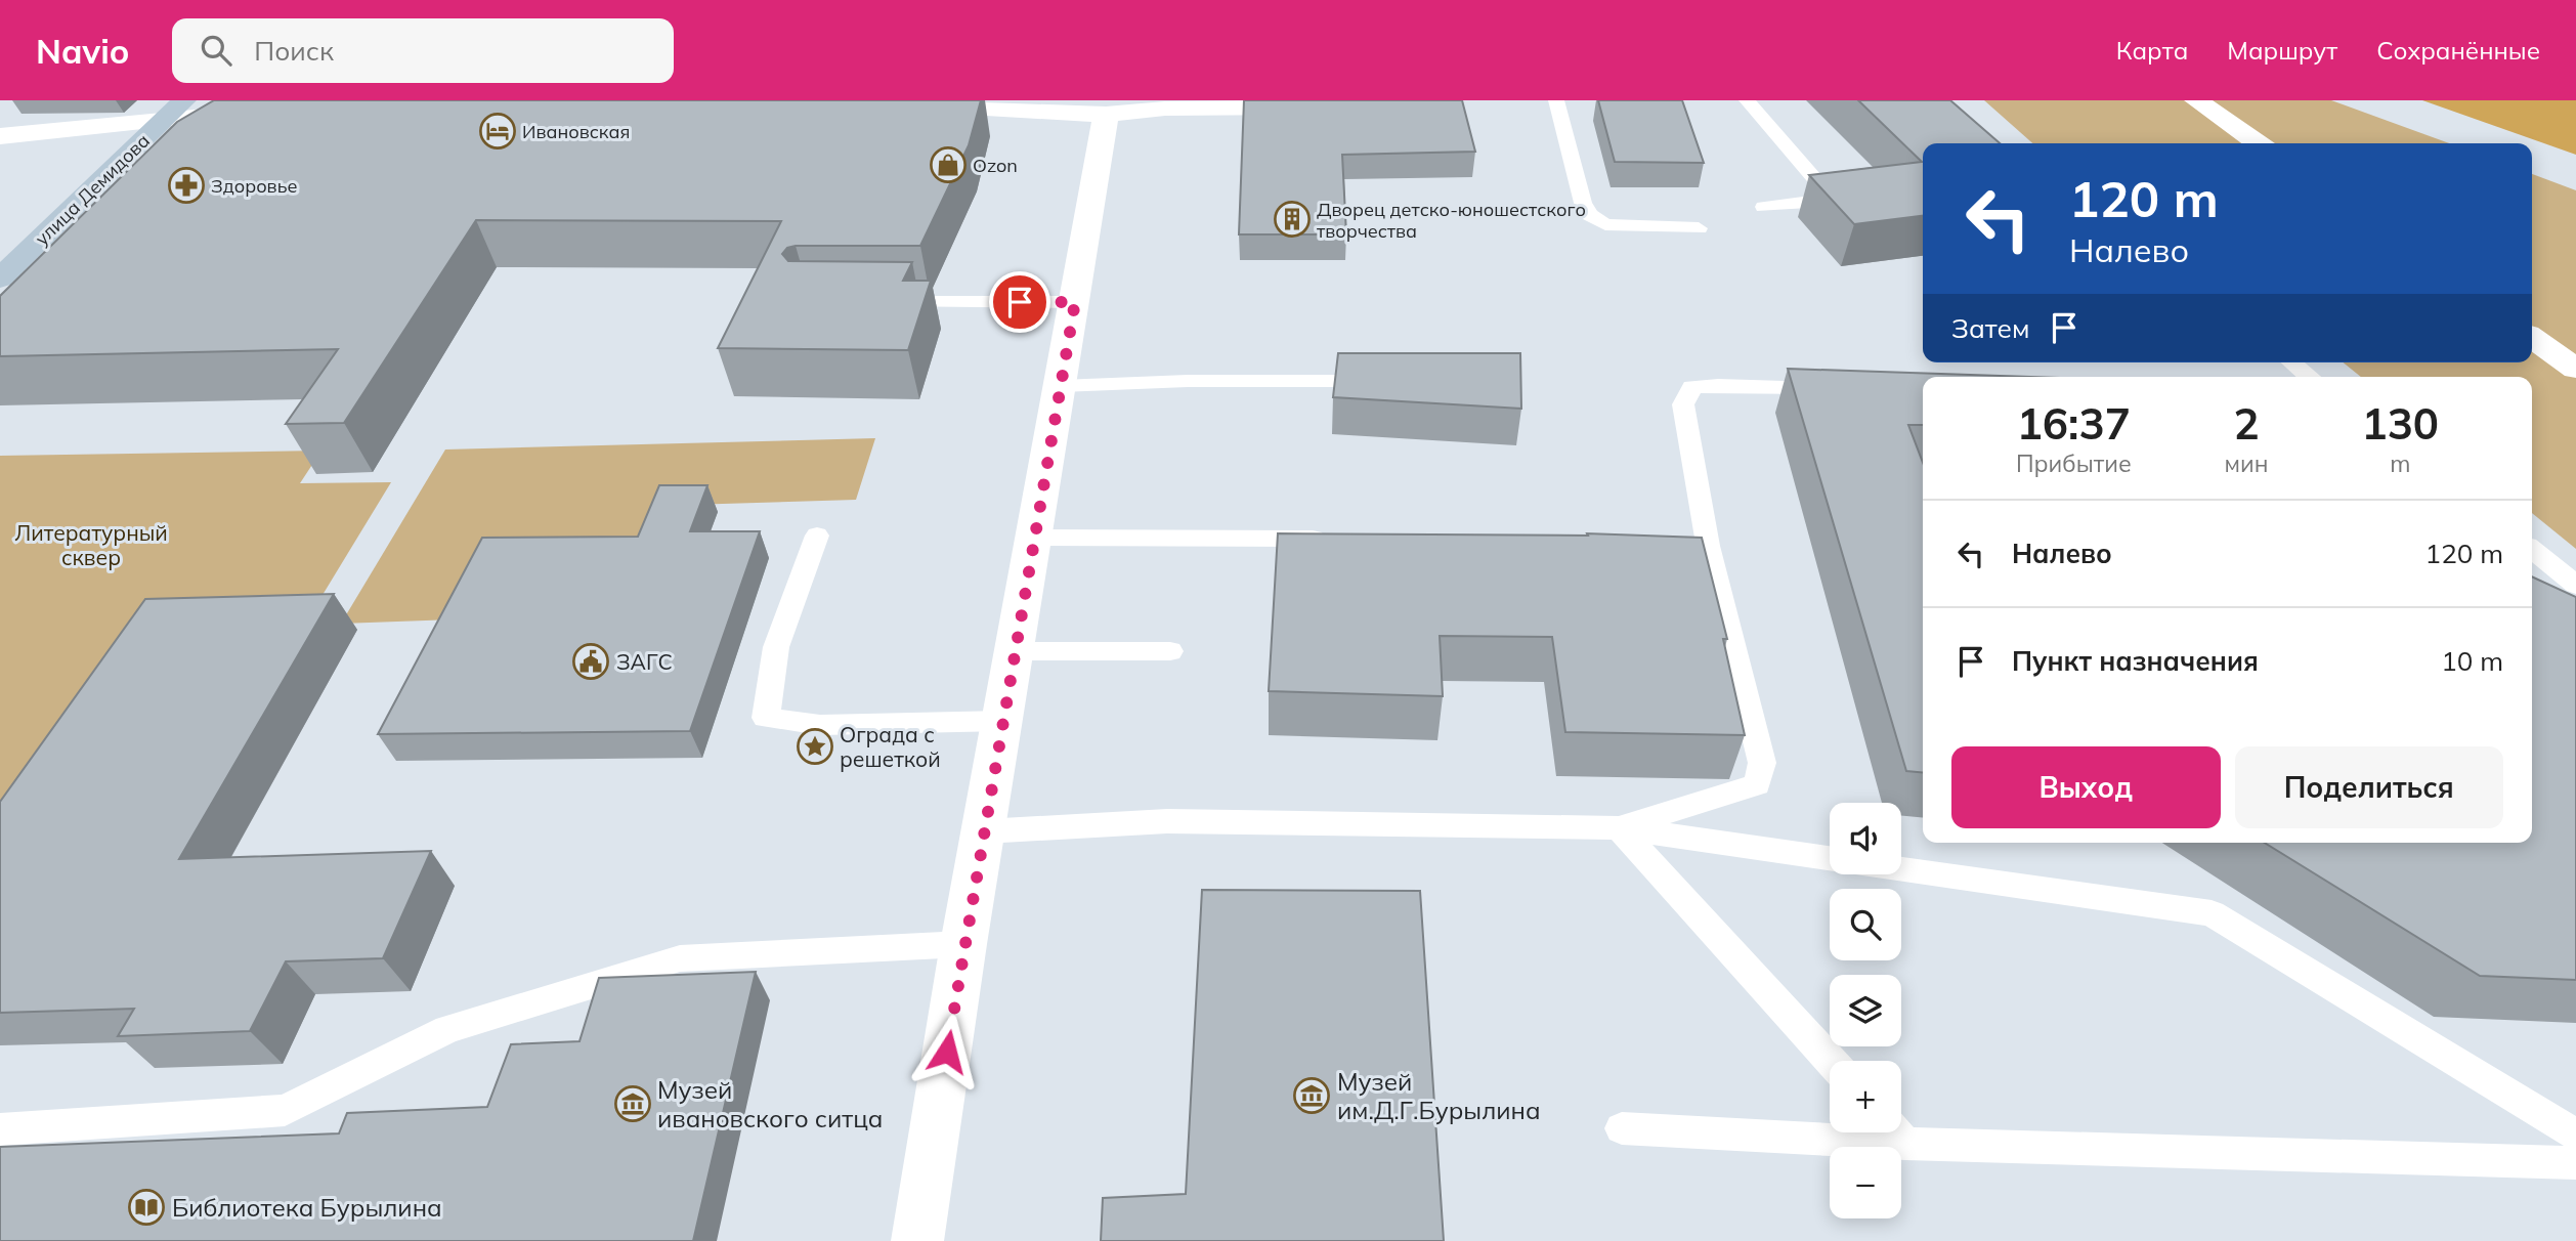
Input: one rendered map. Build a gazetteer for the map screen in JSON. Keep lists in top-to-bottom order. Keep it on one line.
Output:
{"streets":{"street":["улица Демидова"]},"parks":["Литературный сквер"],"places":{"hotel":["Ивановская"],"shop":["Ozon"],"pharmacy":["Здоровье"],"building":["Дворец детско-юношестского творчества"],"public building":["ЗАГС"],"place":["Ограда с решеткой"],"museum":["Музей им.Д.Г.Бурылина","Музей ивановского ситца"],"library":["Библиотека Бурылина"]},"page":{"header":"Navio","search":"Поиск","nav":["Карта","Маршрут","Сохранённые"],"turn":["120 m","Налево"],"then":"Затем","eta":["16:37","Прибытие","2","мин","130","m"],"list":[{"name":"Налево","value":"120 m"},{"name":"Пункт назначения","value":"10 m"}],"buttons":["Выход","Поделиться"],"map_buttons":["+","−"]}}
